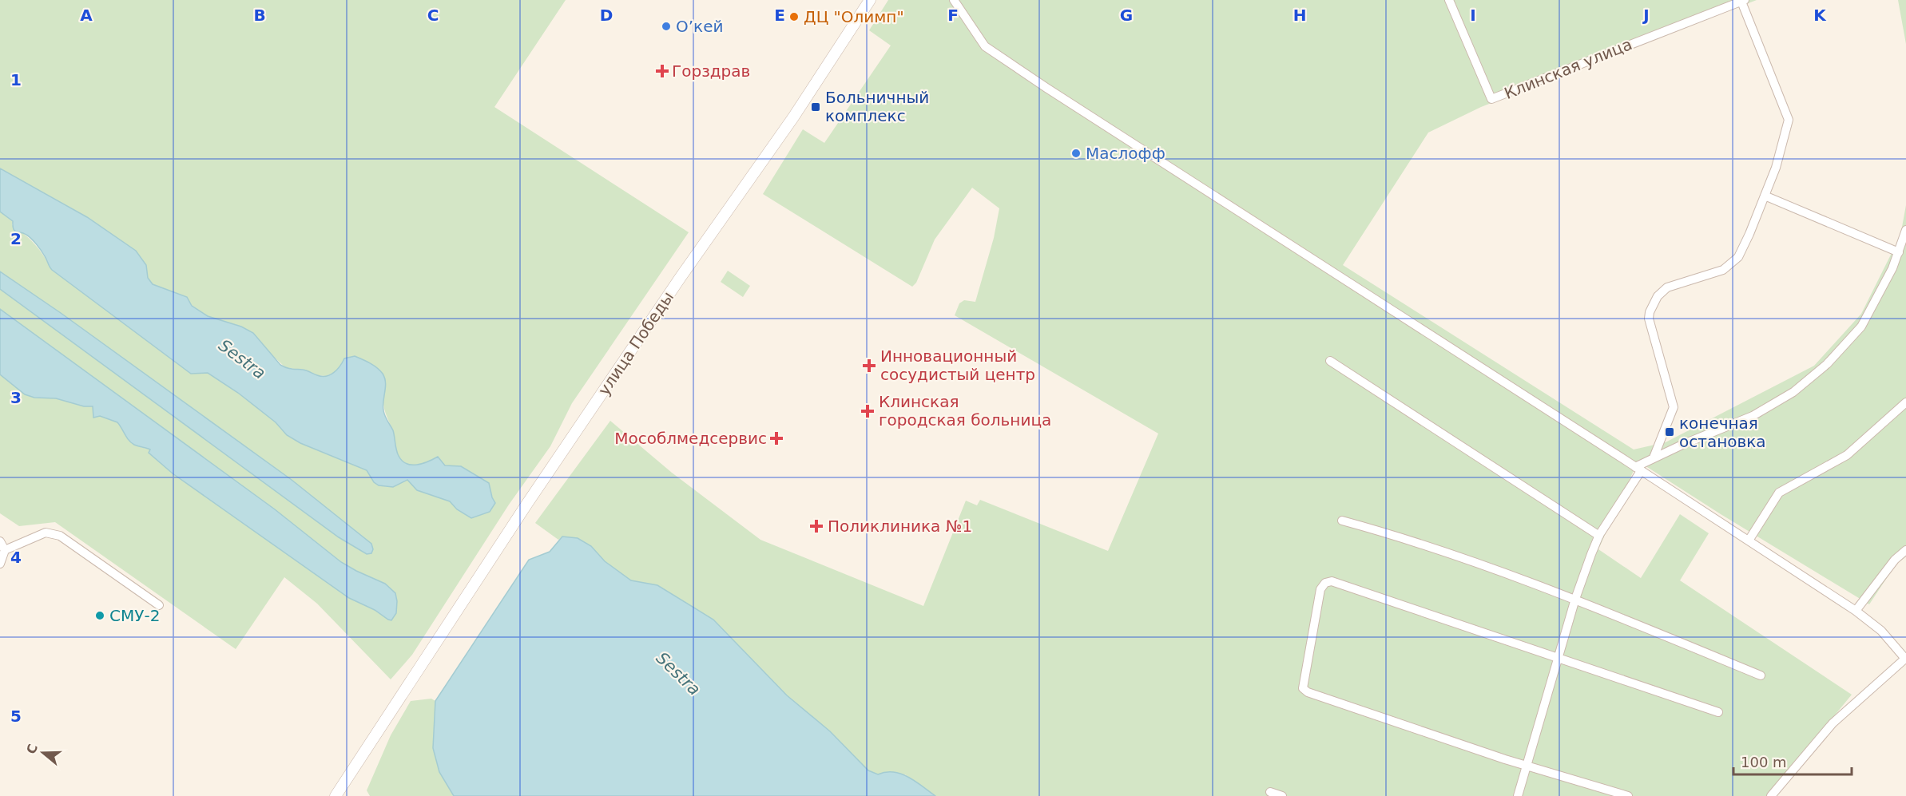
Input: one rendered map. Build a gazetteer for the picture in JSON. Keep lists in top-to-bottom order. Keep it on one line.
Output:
{"streets":{"street":["Клинская улица","улица Победы"]},"water":["Sestra"],"places":{"other":["ДЦ \"Олимп\"","О’кей","Маслофф","СМУ-2"],"health":["Горздрав","Инновационный сосудистый центр","Клинская городская больница","Мособлмедсервис","Поликлиника №1"],"transit":["Больничный комплекс","конечная остановка"]},"scale_bar":"100 m","north":"left","grid":{"columns":["A","B","C","D","E","F","G","H","I","J","K"],"rows":["1","2","3","4","5"]}}
